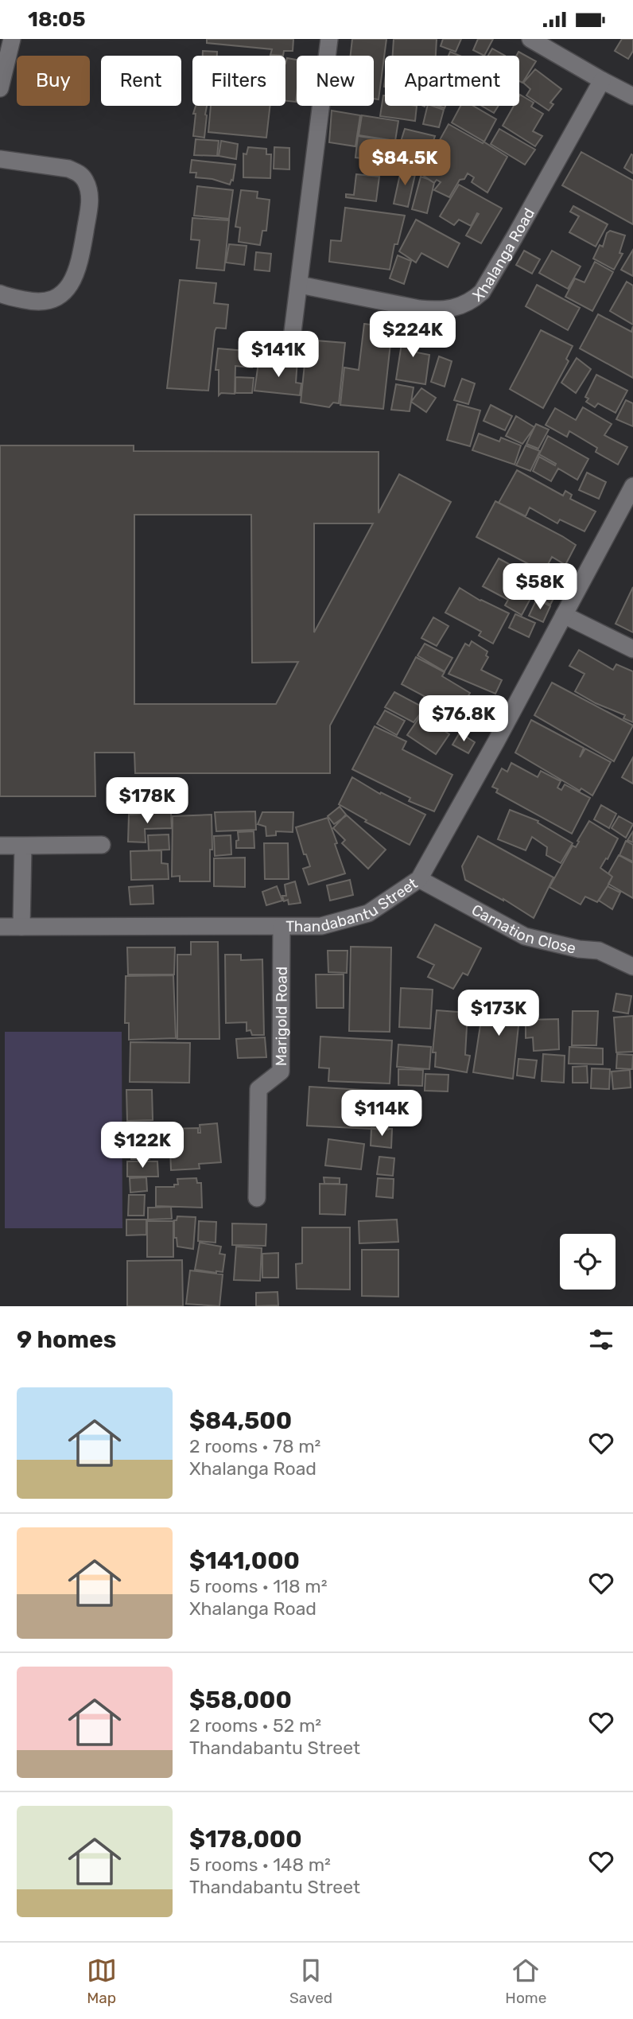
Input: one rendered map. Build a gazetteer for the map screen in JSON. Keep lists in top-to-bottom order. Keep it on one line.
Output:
{"streets":{"street":["Xhalanga Road","Thandabantu Street","Carnation Close","Marigold Road"]},"crossings":[["Thandabantu Street","Carnation Close"],["Thandabantu Street","Marigold Road"]],"page":{"status":"18:05","chip":["Buy","Rent","Filters","New","Apartment"],"price":["$84.5K","$224K","$141K","$58K","$76.8K","$178K","$173K","$114K","$122K"],"heading":"9 homes","list":[{"name":"$84,500","note":"2 rooms · 78 m² · Xhalanga Road"},{"name":"$141,000","note":"5 rooms · 118 m² · Xhalanga Road"},{"name":"$58,000","note":"2 rooms · 52 m² · Thandabantu Street"},{"name":"$178,000","note":"5 rooms · 148 m² · Thandabantu Street"}],"tabs":["Map","Saved","Home"]}}
